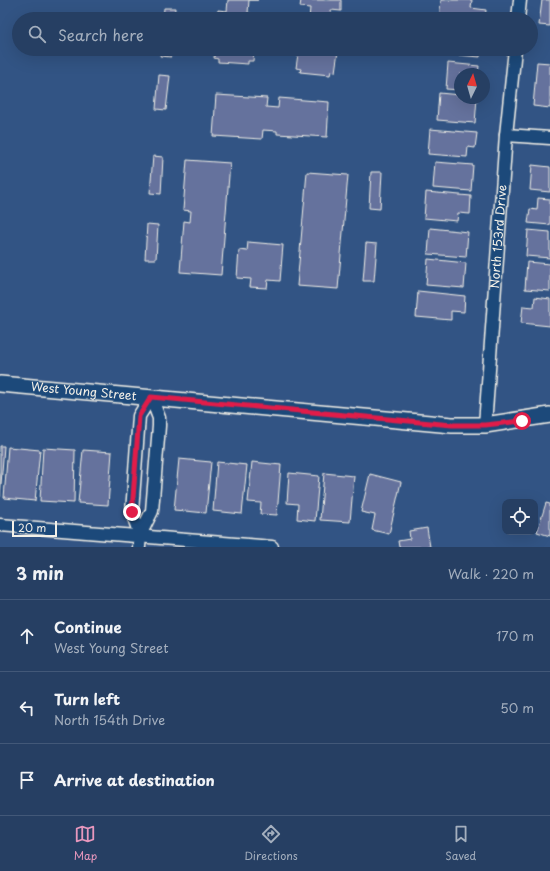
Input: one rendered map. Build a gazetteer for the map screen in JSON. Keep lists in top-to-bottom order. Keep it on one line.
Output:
{"streets":{"street":["North 153rd Drive","West Young Street"]},"crossings":[["North 153rd Drive","West Young Street"]],"scale_bar":"20 m","north":"top","page":{"search":"Search here","scale":"20 m","heading":["3 min","Walk · 220 m"],"list":[["Continue","West Young Street","170 m"],["Turn left","North 154th Drive","50 m"],"Arrive at destination"],"nav":["Map","Directions","Saved"]}}
